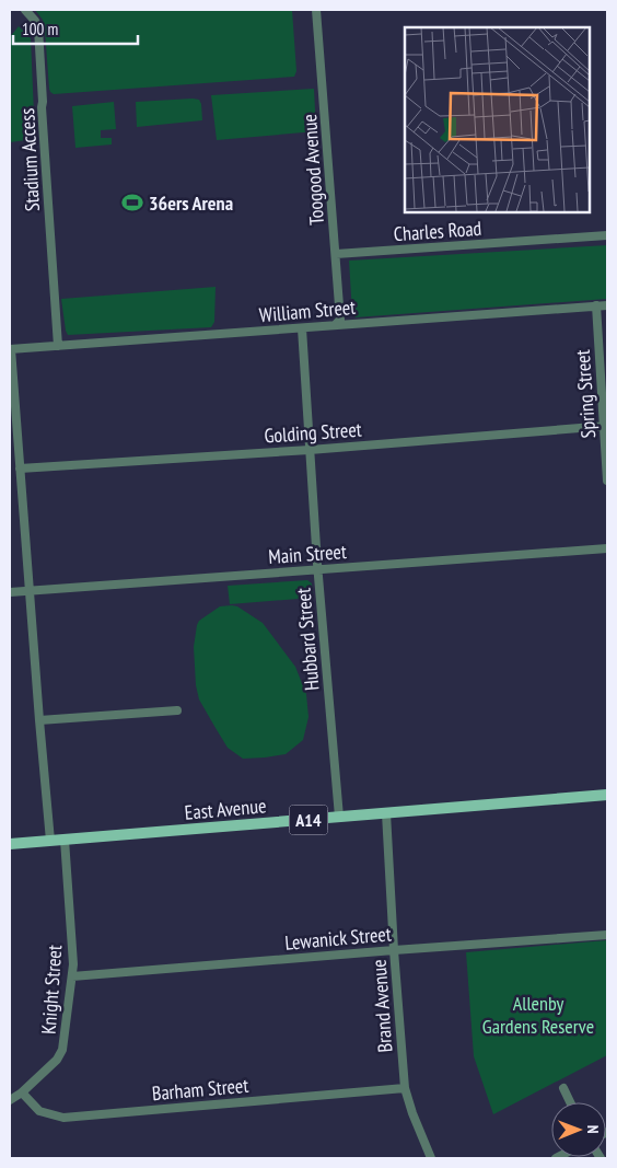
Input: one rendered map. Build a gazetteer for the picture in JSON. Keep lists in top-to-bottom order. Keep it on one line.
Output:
{"streets":{"main road":["East Avenue","A14"],"street":["Stadium Access","Toogood Avenue","Charles Road","William Street","Spring Street","Golding Street","Main Street","Hubbard Street","Lewanick Street","Knight Street","Brand Avenue","Barham Street"]},"crossings":[["Stadium Access","William Street"],["Toogood Avenue","Charles Road"],["Toogood Avenue","William Street"],["William Street","Spring Street"],["William Street","Hubbard Street"],["Spring Street","Golding Street"],["Golding Street","Hubbard Street"],["Main Street","Hubbard Street"],["Hubbard Street","East Avenue"],["East Avenue","Knight Street"],["East Avenue","Brand Avenue"],["Lewanick Street","Knight Street"],["Lewanick Street","Brand Avenue"],["Knight Street","Barham Street"],["Brand Avenue","Barham Street"]],"parks":["Allenby Gardens Reserve"],"places":{"sports":["36ers Arena"]},"scale_bar":"100 m","north":"right"}
